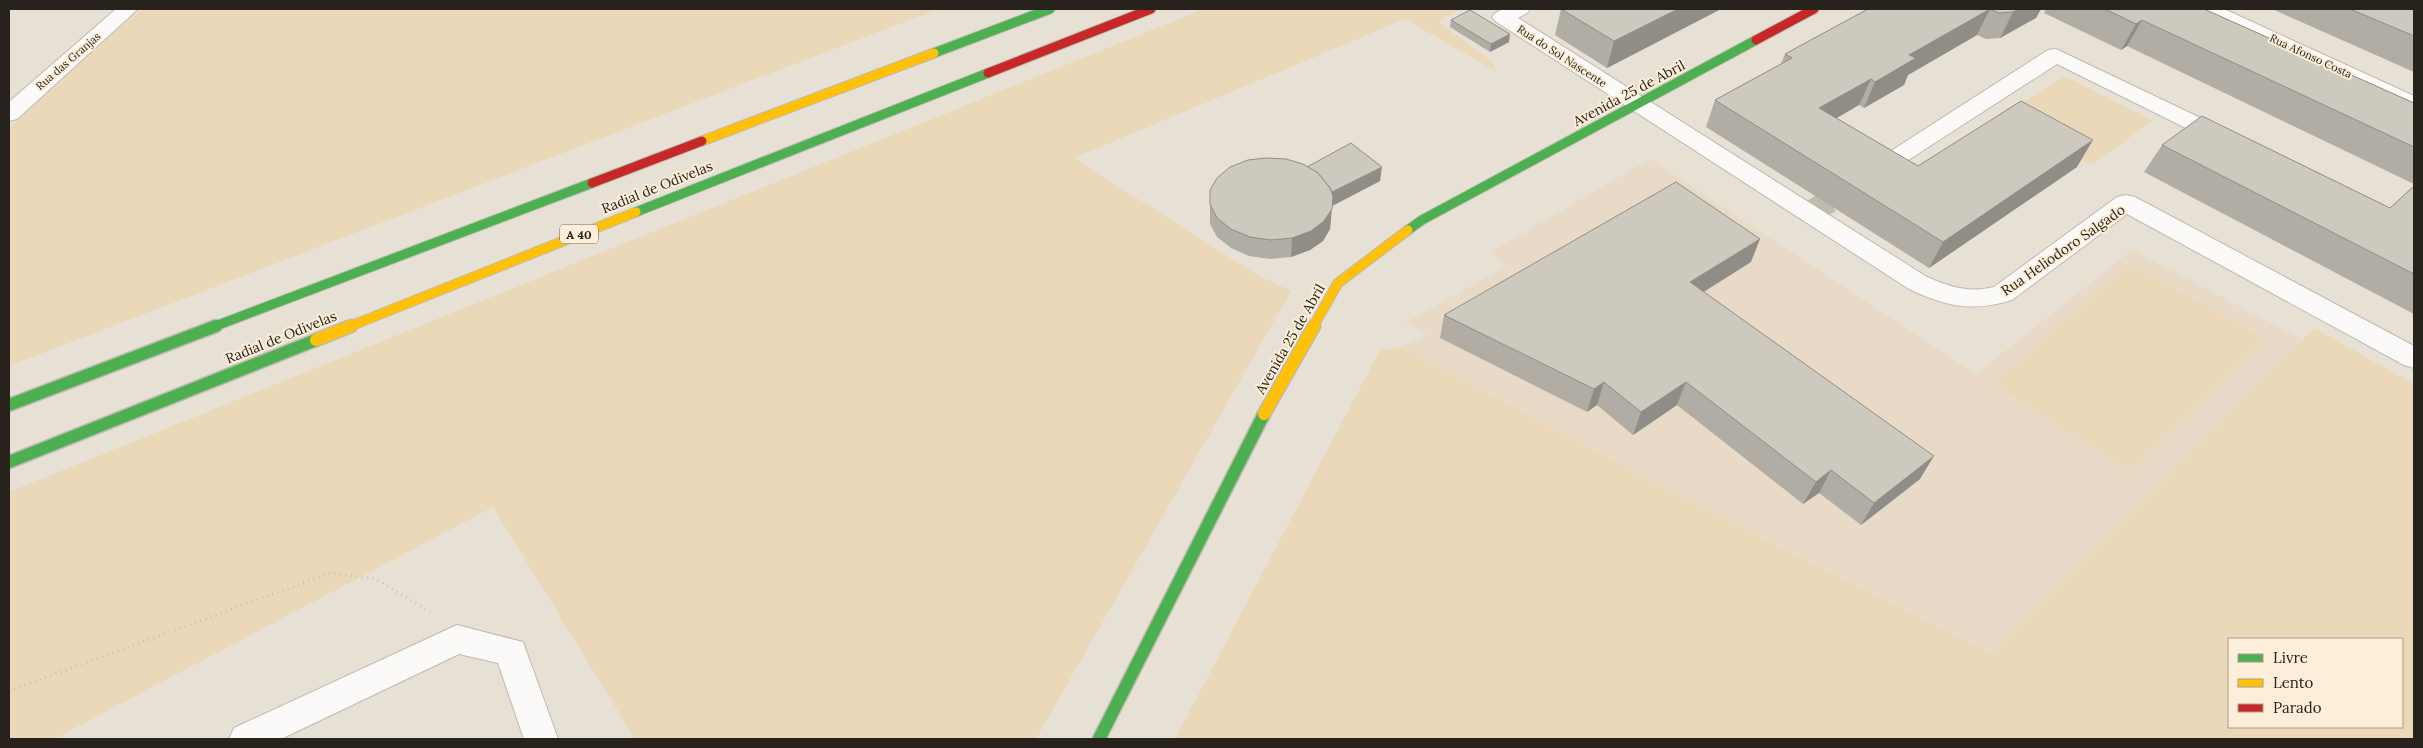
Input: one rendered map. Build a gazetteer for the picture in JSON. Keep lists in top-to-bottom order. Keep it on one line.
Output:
{"streets":{"main road":["Avenida 25 de Abril","Radial de Odivelas","A 40"],"street":["Rua do Sol Nascente","Rua Afonso Costa","Rua das Granjas","Rua Heliodoro Salgado"]},"crossings":[["Rua do Sol Nascente","Avenida 25 de Abril"],["Rua do Sol Nascente","Rua Heliodoro Salgado"],["Avenida 25 de Abril","Rua Heliodoro Salgado"]],"legend":["Livre","Lento","Parado"]}
